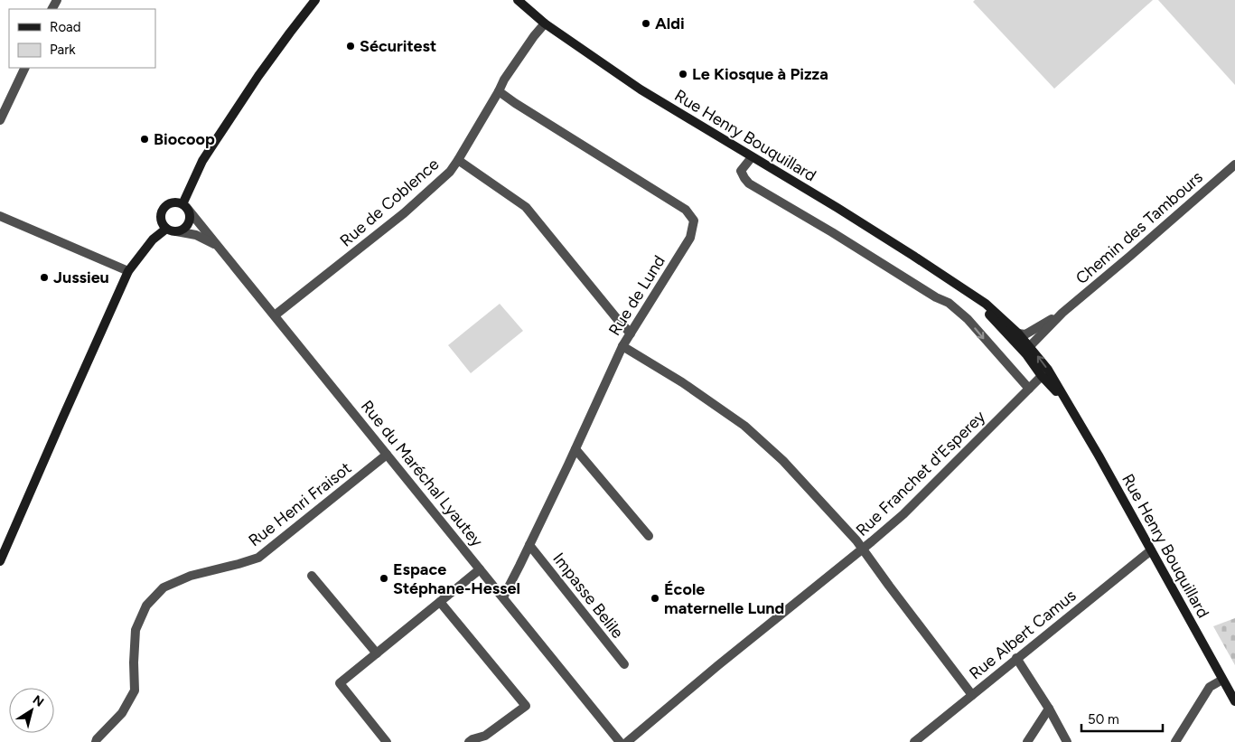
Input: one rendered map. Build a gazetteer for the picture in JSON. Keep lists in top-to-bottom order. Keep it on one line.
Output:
{"streets":{"main road":["Rue Henry Bouquillard"],"street":["Rue de Coblence","Chemin des Tambours","Rue de Lund","Rue du Maréchal Lyautey","Rue Franchet d'Esperey","Rue Henri Fraisot","Impasse Belile","Rue Albert Camus"]},"crossings":[["Rue Henry Bouquillard","Rue de Coblence"],["Rue Henry Bouquillard","Chemin des Tambours"],["Rue Henry Bouquillard","Rue Franchet d'Esperey"],["Rue Henry Bouquillard","Rue Albert Camus"],["Rue de Coblence","Rue de Lund"],["Rue de Coblence","Rue du Maréchal Lyautey"],["Rue de Lund","Rue du Maréchal Lyautey"],["Rue de Lund","Impasse Belile"],["Rue du Maréchal Lyautey","Rue Henri Fraisot"]],"places":["Aldi","Sécuritest","Le Kiosque à Pizza","Biocoop","Jussieu","Espace Stéphane-Hessel","École maternelle Lund"],"legend":["Road","Park"],"scale_bar":"50 m","north":"top right"}
